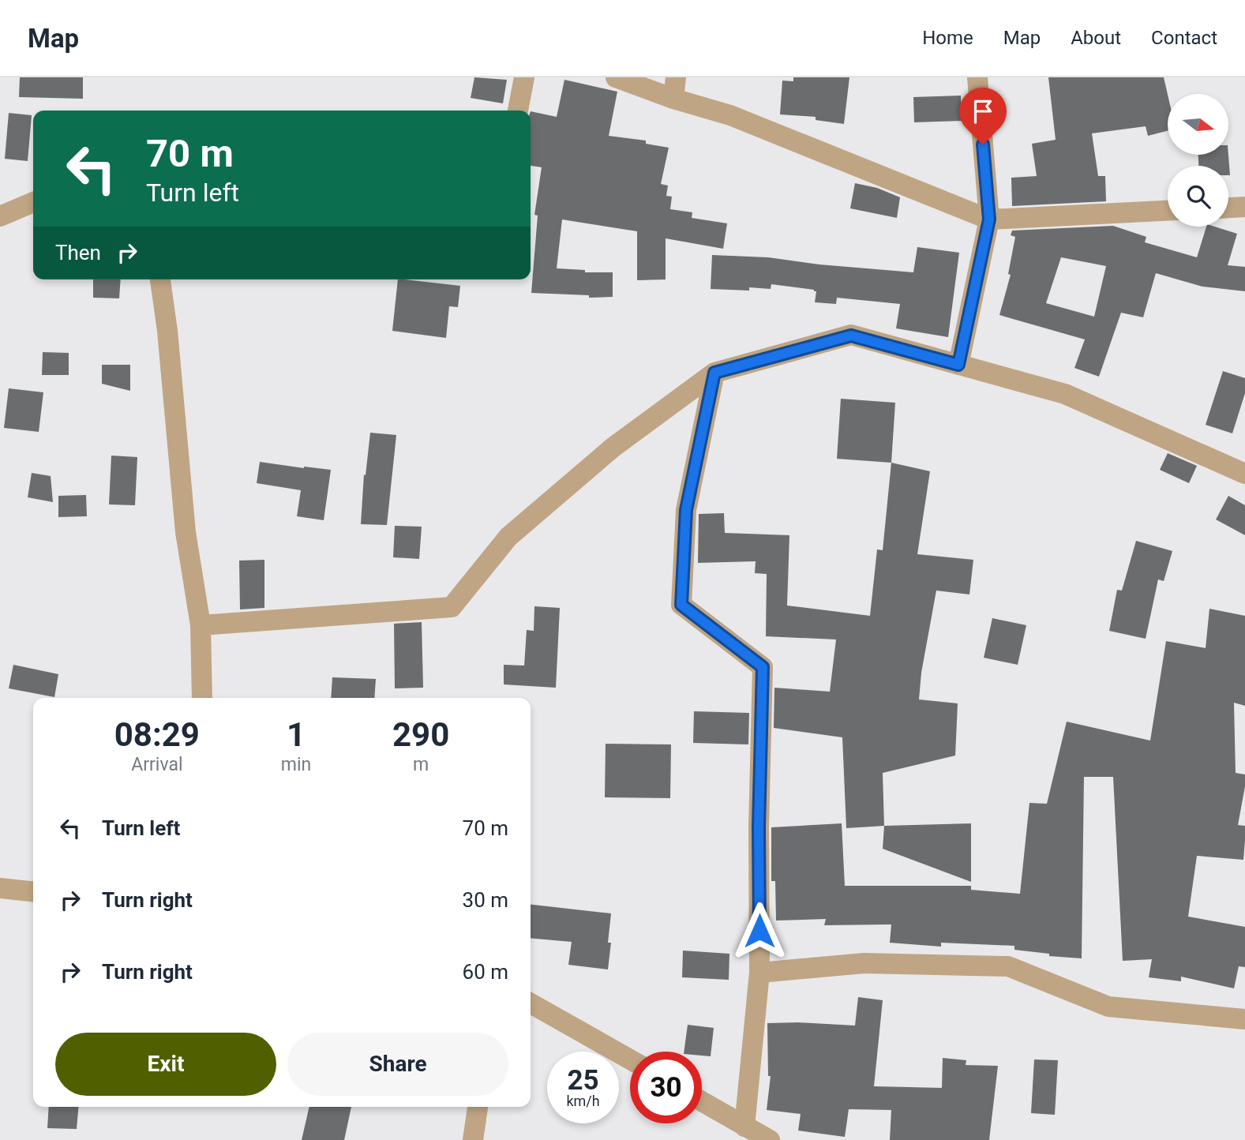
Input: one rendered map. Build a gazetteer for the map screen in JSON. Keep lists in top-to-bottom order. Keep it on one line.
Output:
{"north":"right","page":{"header":"Map","nav":["Home","Map","About","Contact"],"turn":["70 m","Turn left"],"then":"Then","eta":["08:29","Arrival","1","min","290","m"],"list":[{"name":"Turn left","value":"70 m"},{"name":"Turn right","value":"30 m"},{"name":"Turn right","value":"60 m"}],"buttons":["Exit","Share"],"speed":"25 km/h","limit":"30"}}
